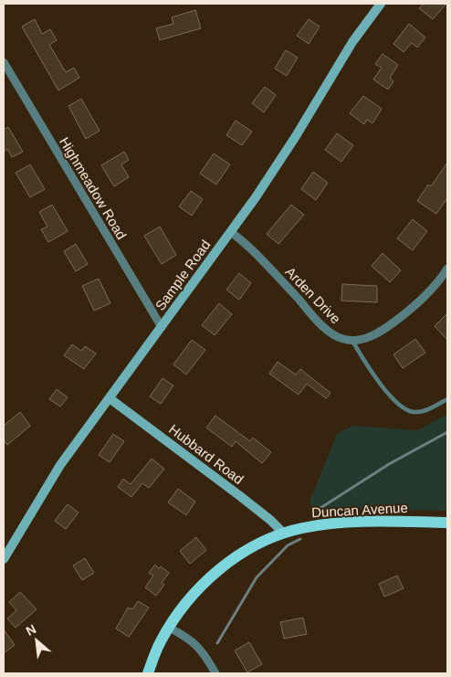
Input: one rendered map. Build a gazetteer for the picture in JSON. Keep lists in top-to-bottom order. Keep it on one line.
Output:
{"streets":{"main road":["Duncan Avenue"],"street":["Highmeadow Road","Sample Road","Arden Drive","Hubbard Road"]},"crossings":[["Highmeadow Road","Sample Road"],["Sample Road","Arden Drive"],["Sample Road","Hubbard Road"],["Hubbard Road","Duncan Avenue"]],"north":"top left"}
